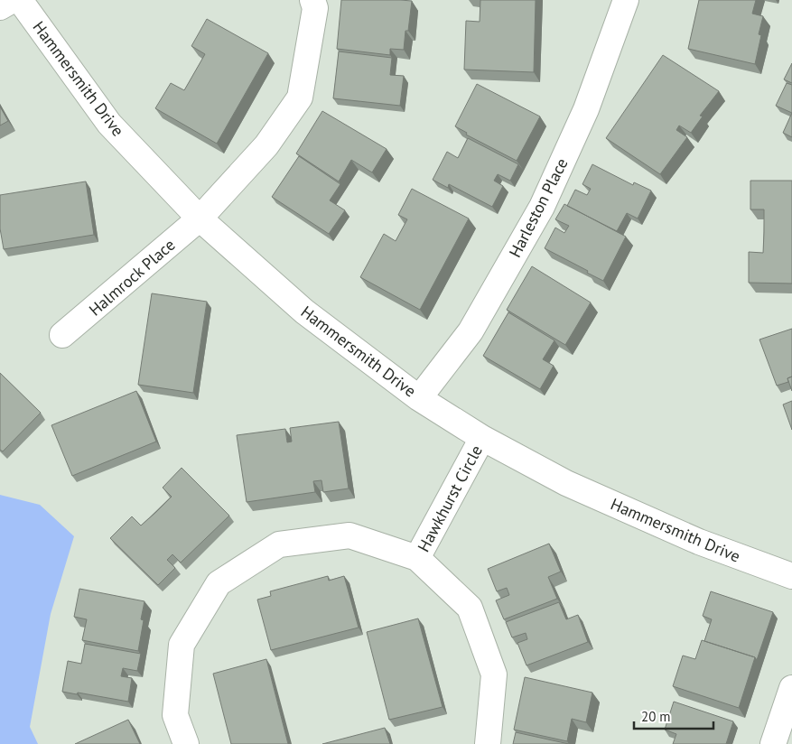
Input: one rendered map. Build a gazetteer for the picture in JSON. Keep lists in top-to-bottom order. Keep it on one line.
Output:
{"streets":{"street":["Hammersmith Drive","Harleston Place","Halmrock Place","Hawkhurst Circle"]},"crossings":[["Hammersmith Drive","Harleston Place"],["Hammersmith Drive","Halmrock Place"],["Hammersmith Drive","Hawkhurst Circle"]],"scale_bar":"20 m"}
